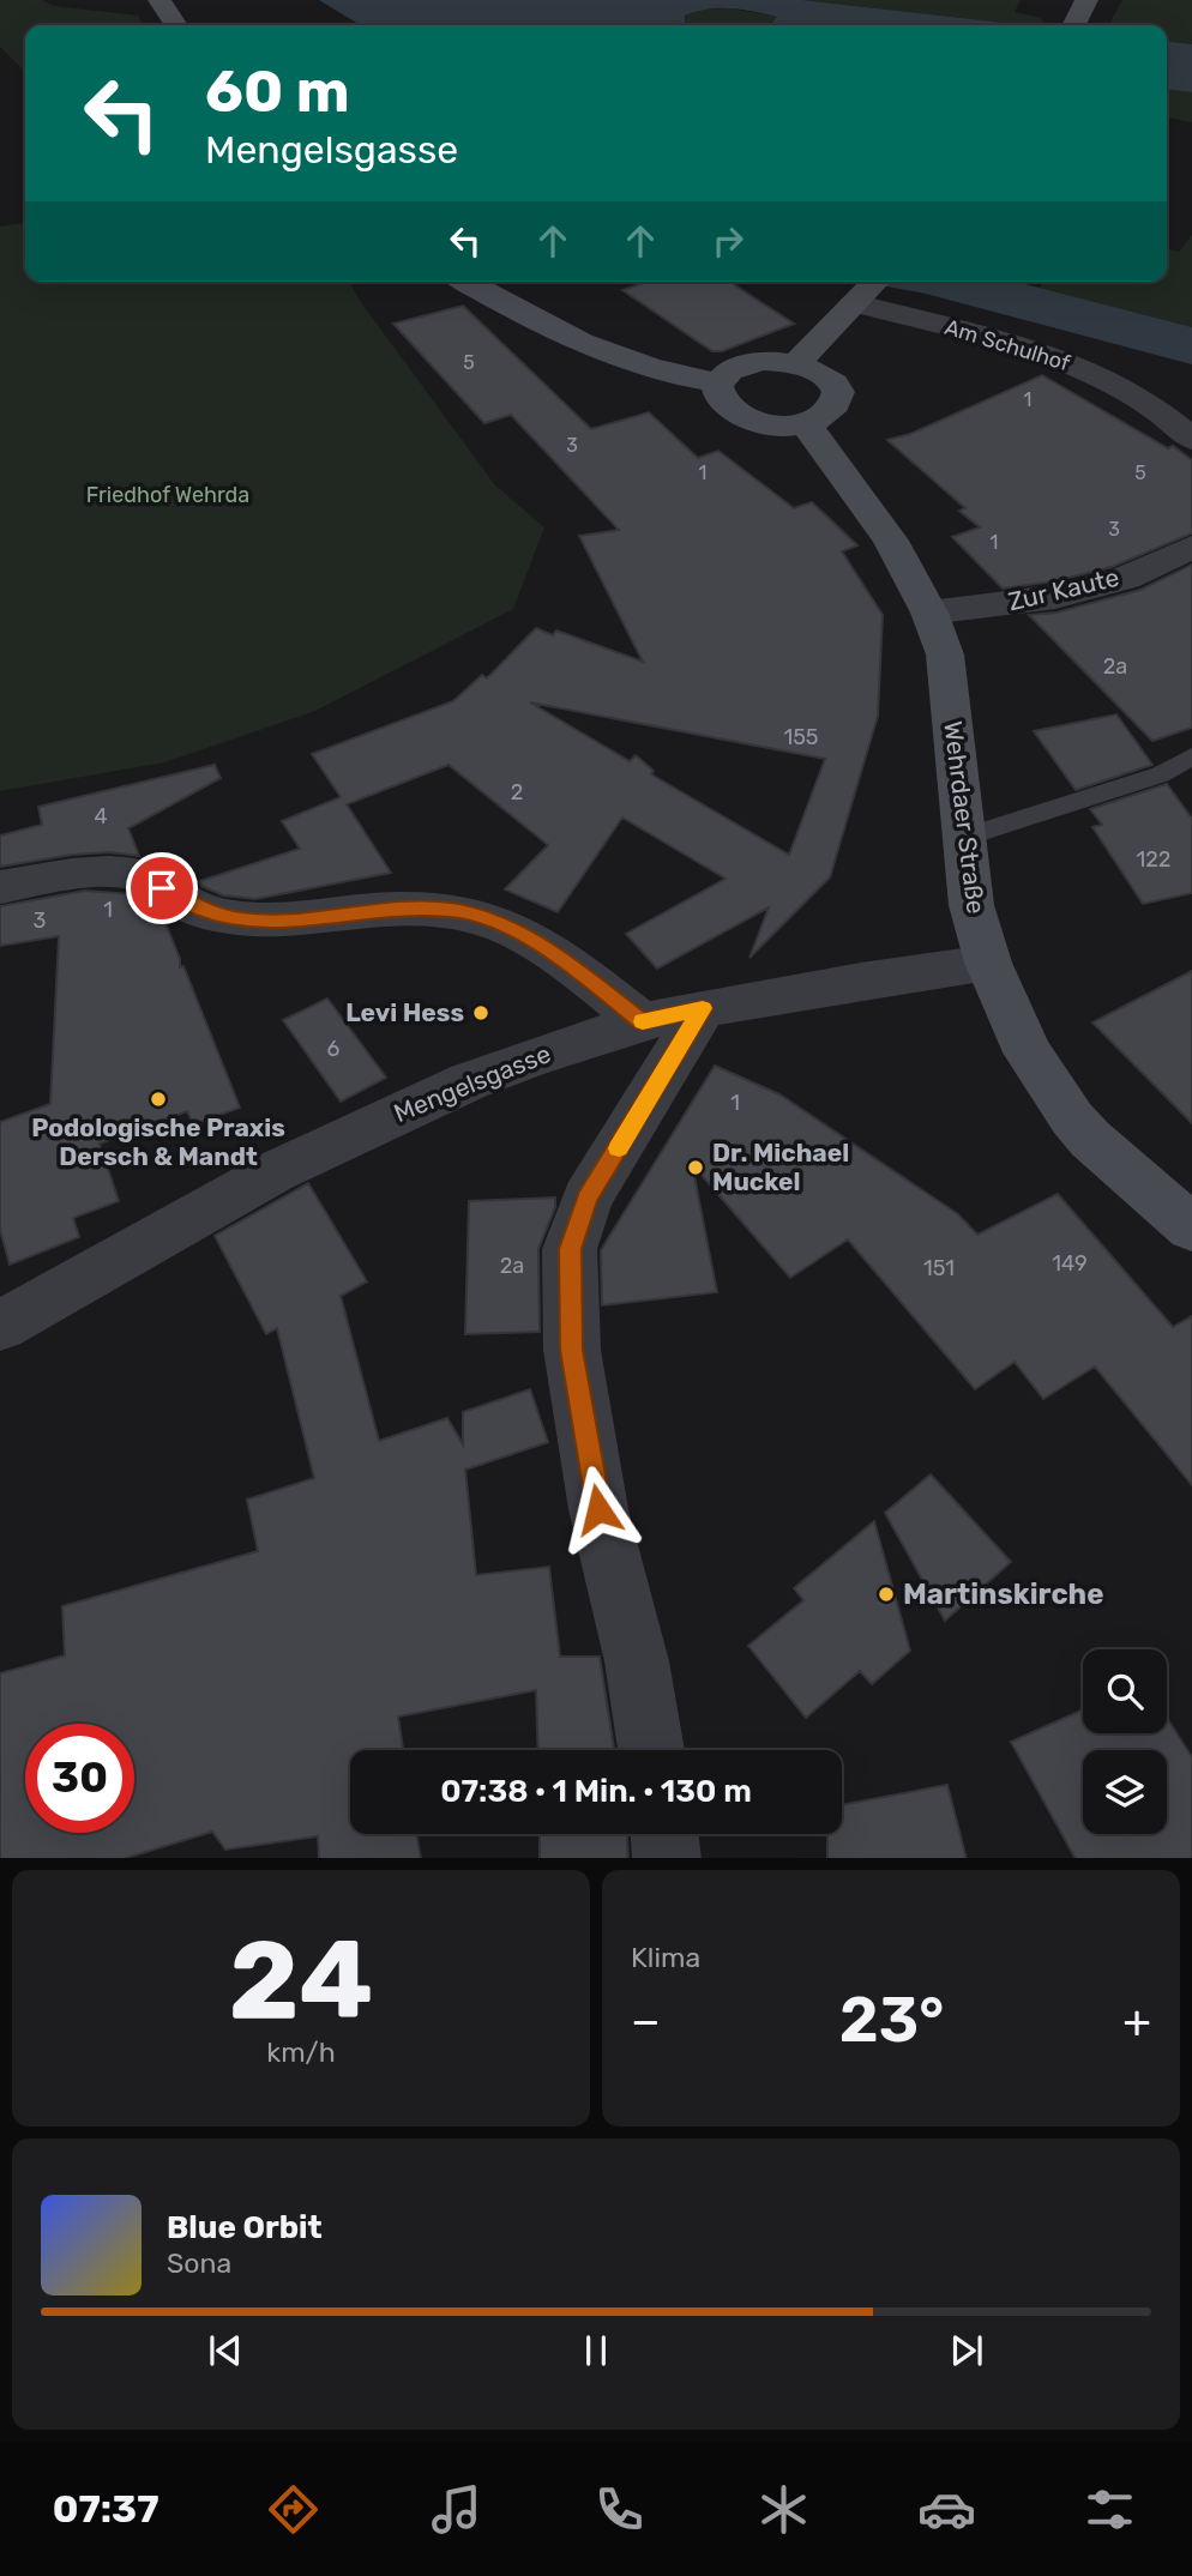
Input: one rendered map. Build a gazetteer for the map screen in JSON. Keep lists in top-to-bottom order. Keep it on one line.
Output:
{"streets":{"main road":["Wehrdaer Straße"],"street":["Am Schulhof","Zur Kaute","Mengelsgasse"]},"crossings":[["Zur Kaute","Wehrdaer Straße"],["Wehrdaer Straße","Mengelsgasse"]],"parks":["Friedhof Wehrda"],"places":["Levi Hess","Podologische Praxis Dersch & Mandt","Dr. Michael Muckel","Martinskirche"],"house_numbers":["5","1","3","1","5","3","1","2a","155","2","4","122","1","3","6","1","149","2a","151"],"page":{"turn":["60 m","Mengelsgasse"],"limit":"30","trip":"07:38 · 1 Min. · 130 m","tile":[["24","km/h"],"Klima"],"heat":["−","23°","+"],"song":["Blue Orbit","Sona"],"tabs":"07:37"}}
